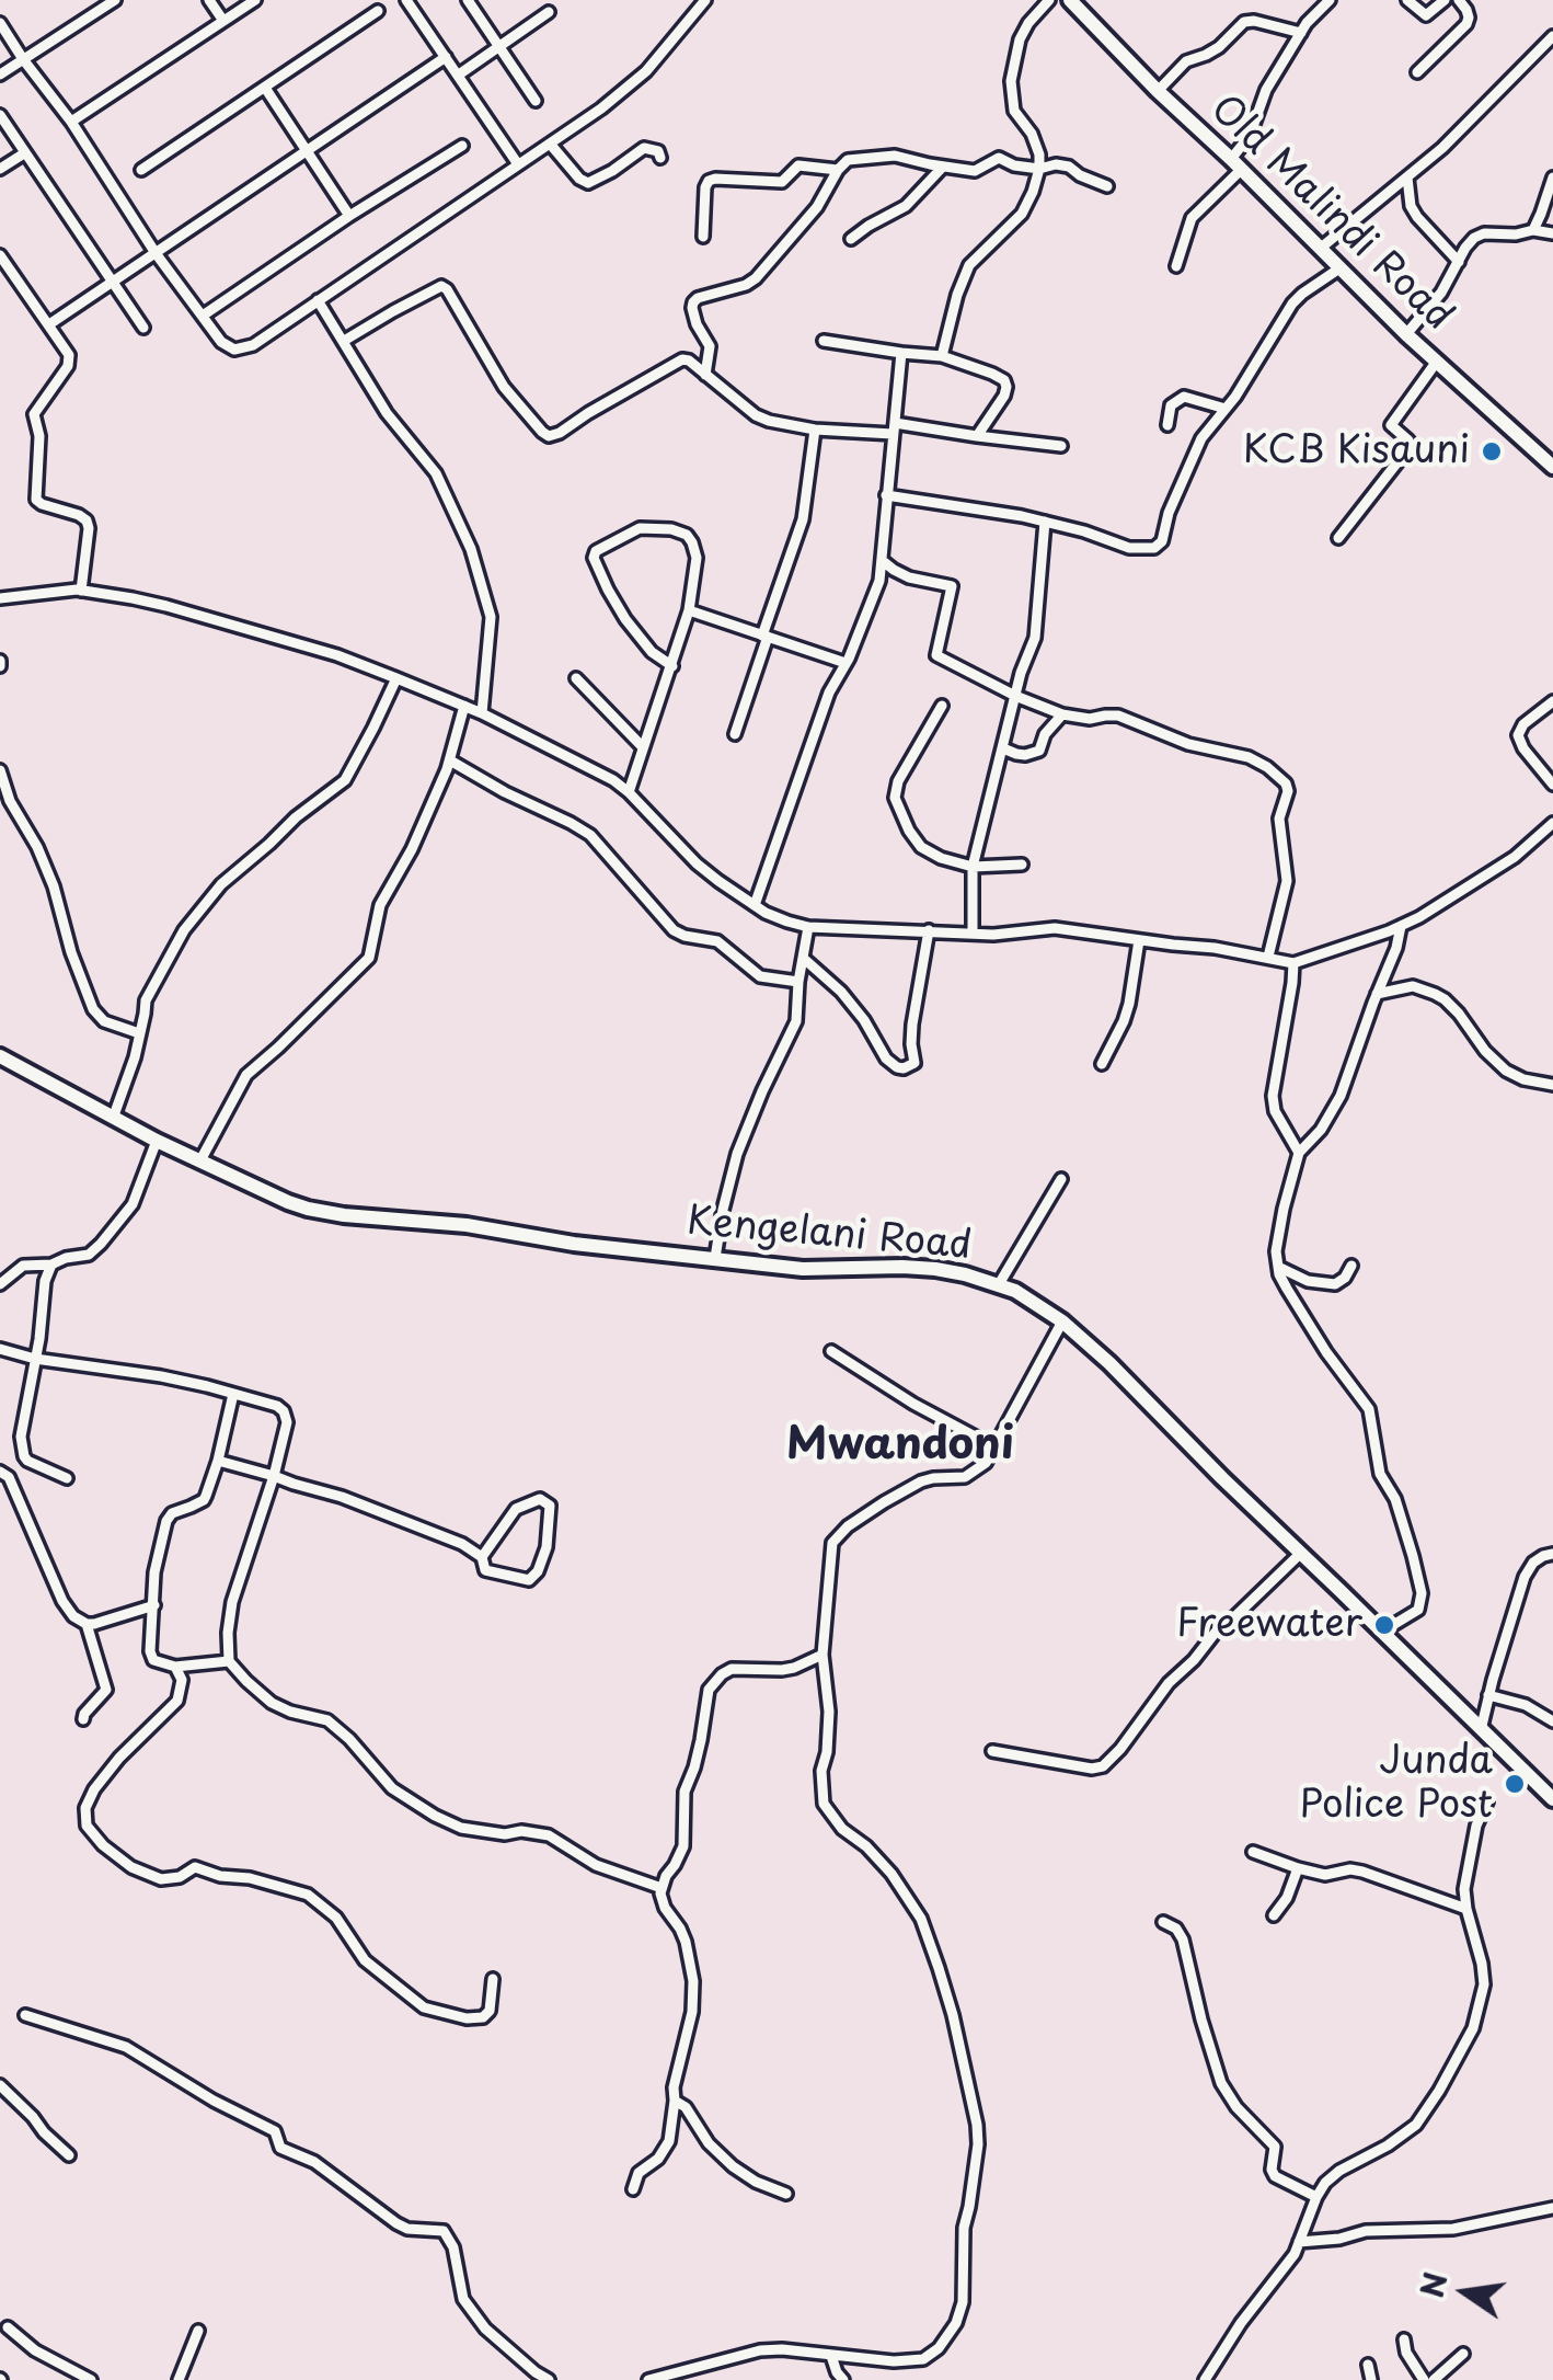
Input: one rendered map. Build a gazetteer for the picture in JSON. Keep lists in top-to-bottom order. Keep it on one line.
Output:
{"streets":{"main road":["Old Malindi Road","Kengelani Road"]},"districts":["Mwandoni"],"places":["KCB Kisauni","Freewater","Junda Police Post"],"north":"left"}
